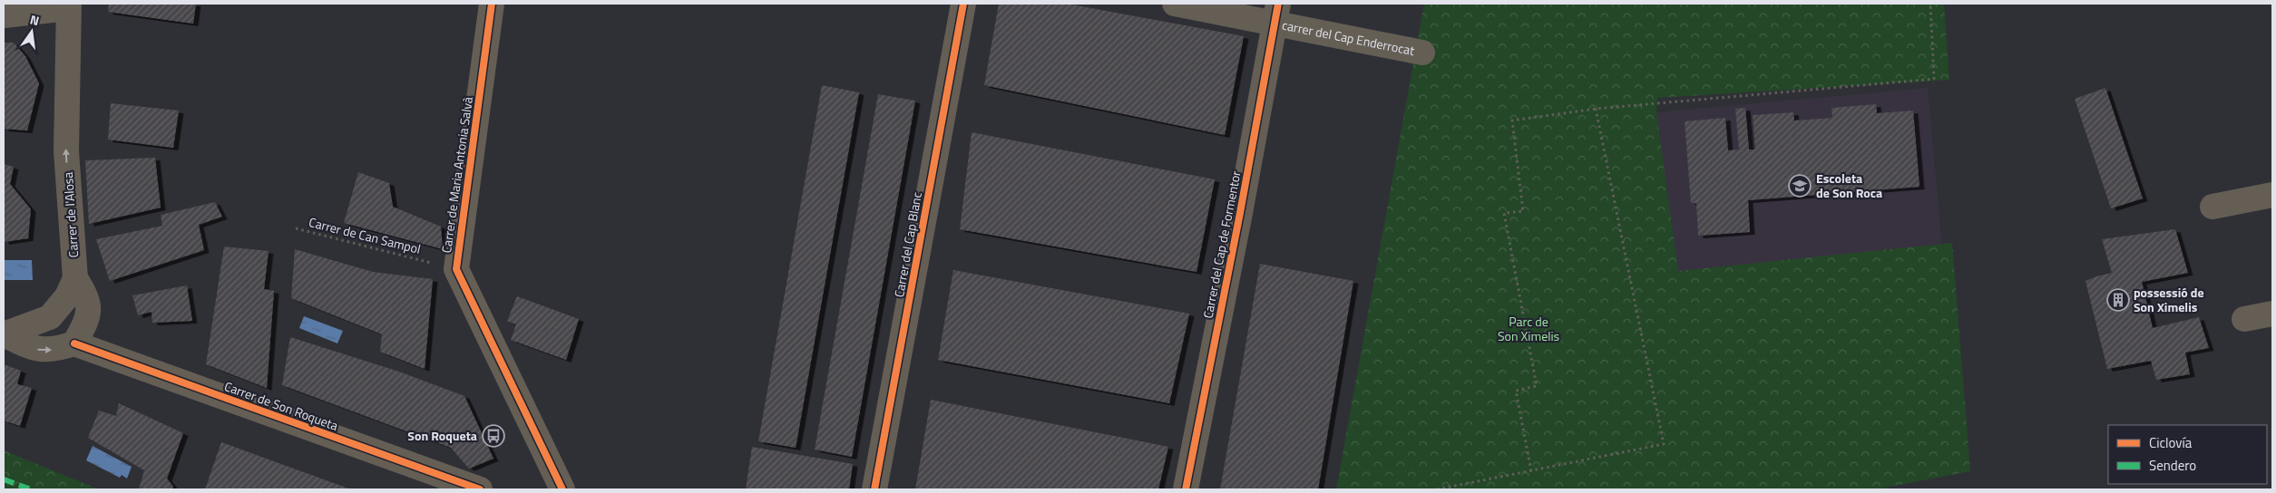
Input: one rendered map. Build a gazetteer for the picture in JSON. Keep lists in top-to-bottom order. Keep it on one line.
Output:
{"streets":{"street":["carrer del Cap Enderrocat","Carrer de Maria Antonia Salvà","Carrer de l'Alosa","Carrer del Cap Blanc","Carrer del Cap de Formentor","Carrer de Son Roqueta"],"path":["Carrer de Can Sampol"]},"crossings":[["carrer del Cap Enderrocat","Carrer del Cap de Formentor"],["Carrer de Maria Antonia Salvà","Carrer de Can Sampol"],["Carrer de l'Alosa","Carrer de Son Roqueta"]],"one_way":["Carrer de l'Alosa"],"parks":["Parc de Son Ximelis"],"places":{"school or university":["Escoleta de Son Roca"],"building":["possessió de Son Ximelis"],"bus stop":["Son Roqueta"]},"legend":["Ciclovía","Sendero"],"north":"top"}
